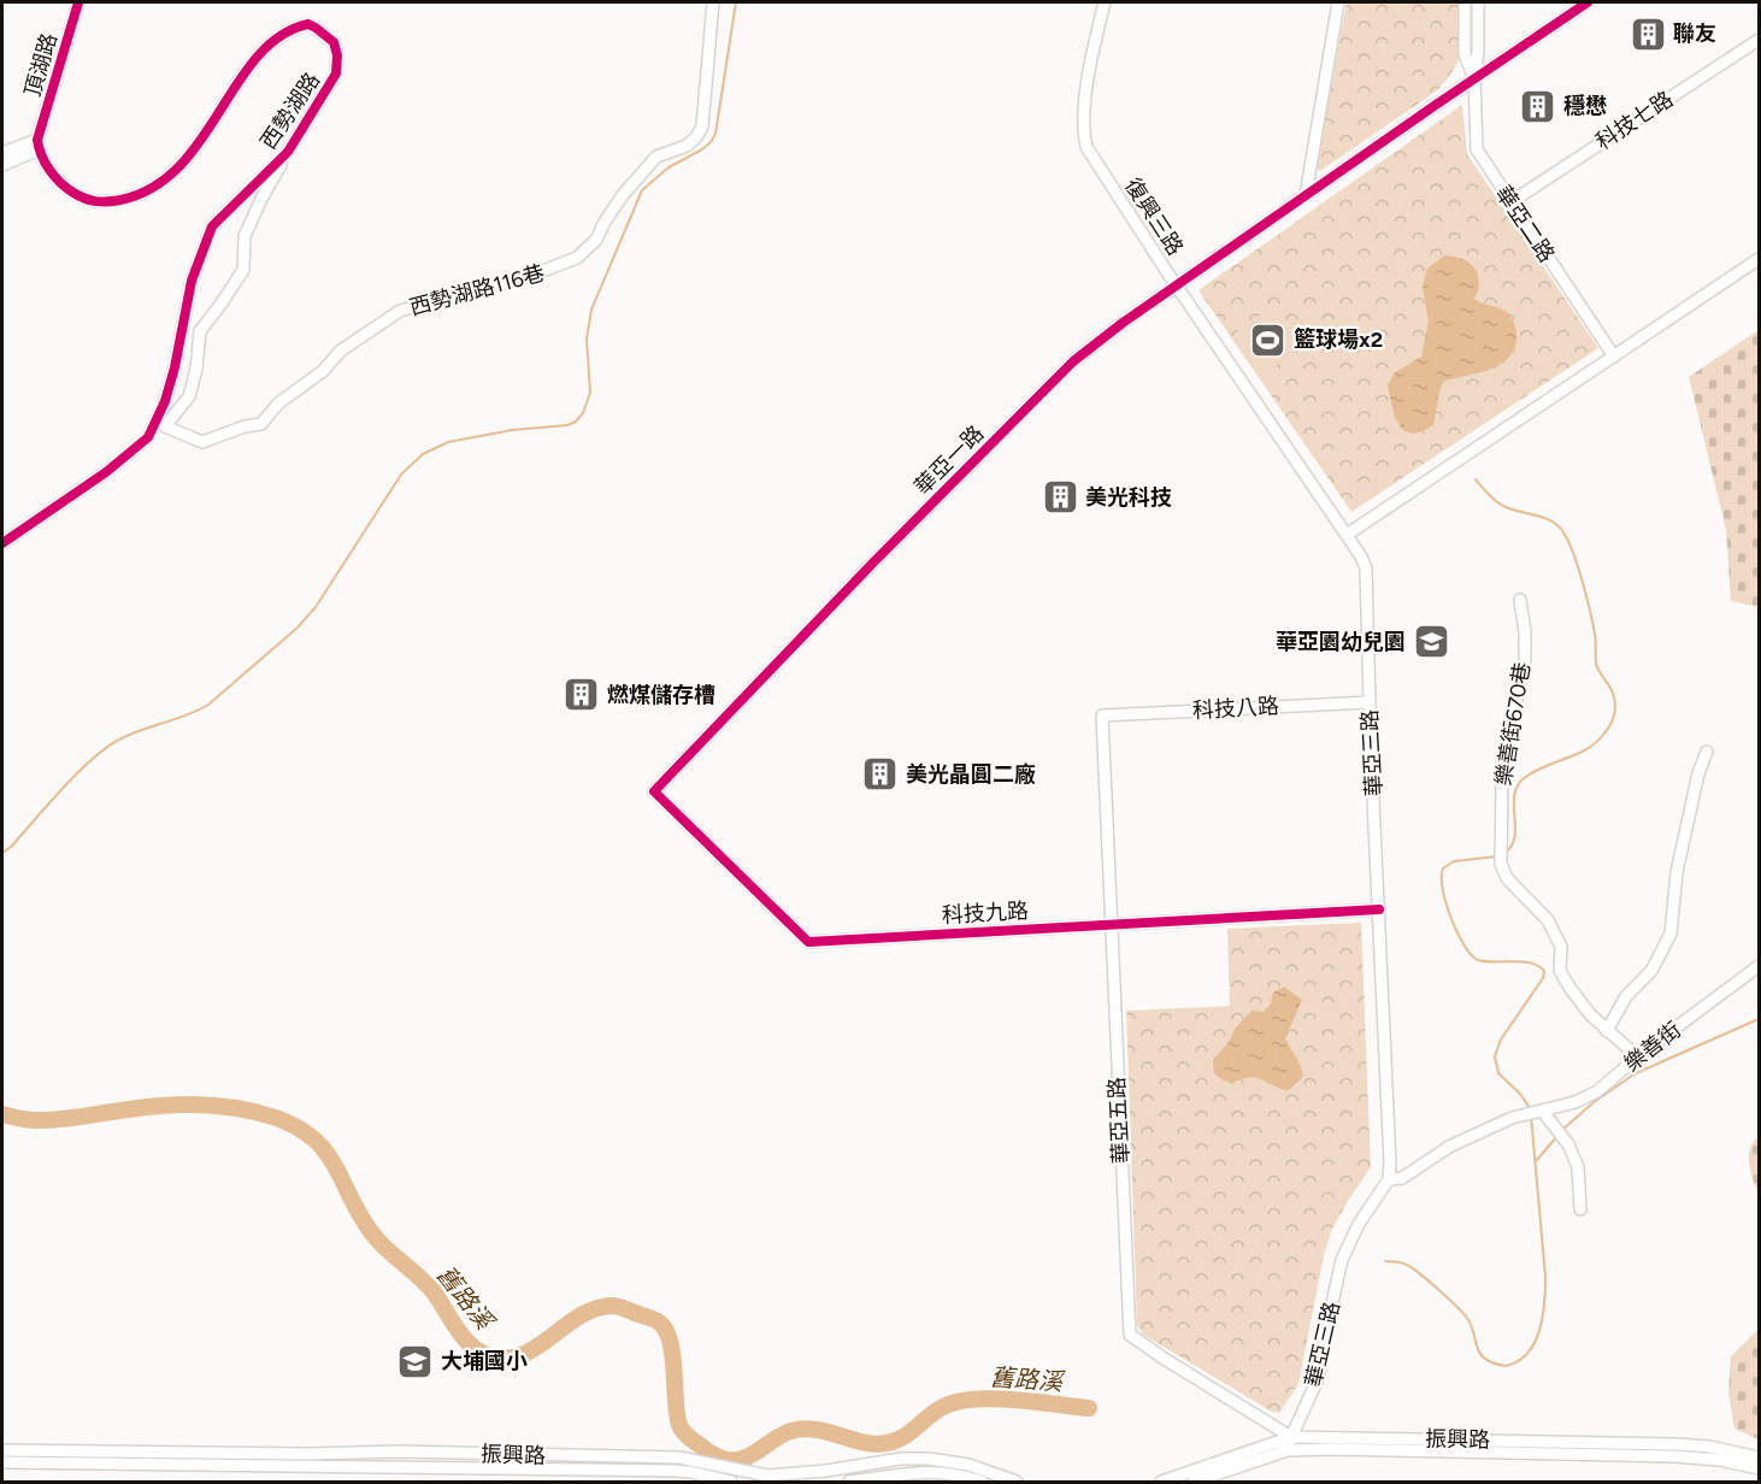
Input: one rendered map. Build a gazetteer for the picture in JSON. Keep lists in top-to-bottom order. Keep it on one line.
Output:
{"streets":{"street":["頂湖路","西勢湖路","科技七路","復興三路","華亞二路","西勢湖路116巷","華亞一路","科技八路","樂善街670巷","華亞三路","科技九路","樂善街","華亞五路","振興路"]},"crossings":[["頂湖路","西勢湖路"],["西勢湖路","西勢湖路116巷"],["科技七路","華亞二路"],["復興三路","華亞一路"],["復興三路","華亞三路"],["華亞二路","華亞一路"],["華亞一路","科技九路"],["科技八路","華亞三路"],["科技八路","華亞五路"],["樂善街670巷","樂善街"],["華亞三路","科技九路"],["華亞三路","樂善街"],["華亞三路","華亞五路"],["華亞三路","振興路"],["科技九路","華亞五路"],["華亞五路","振興路"]],"water":["舊路溪"],"places":{"building":["聯友","穩懋","美光科技","燃煤儲存槽","美光晶圓二廠"],"sports":["籃球場x2"],"school or university":["華亞園幼兒園","大埔國小"]}}
